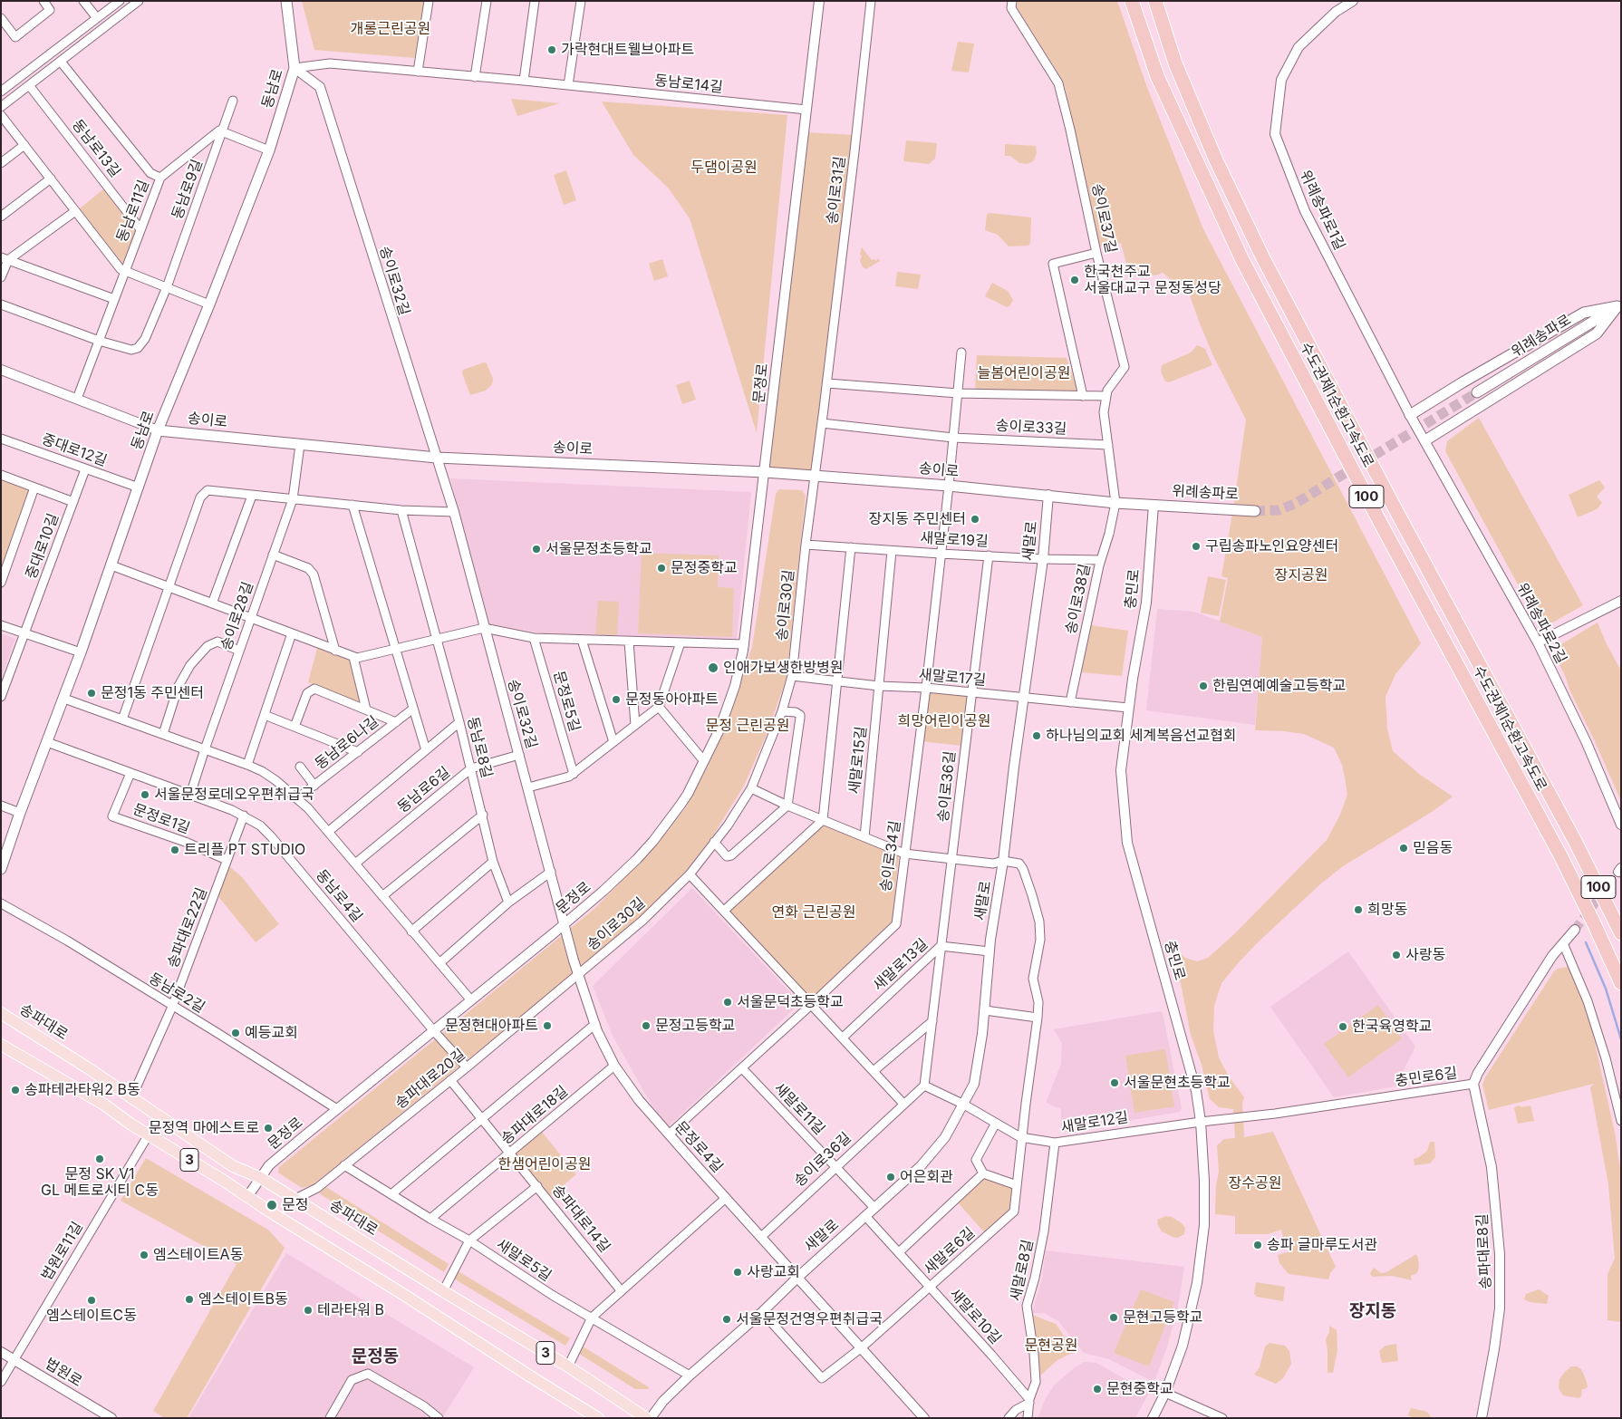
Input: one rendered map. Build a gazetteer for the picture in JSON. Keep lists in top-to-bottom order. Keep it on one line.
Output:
{"streets":{"highway":["수도권제1순환고속도로","100"],"main road":["동남로","위례송파로","송이로","송파대로","3"],"street":["동남로14길","동남로13길","동남로9길","송이로31길","위례송파로1길","동남로11길","송이로37길","송이로32길","문정로","송이로33길","중대로12길","새말로19길","새말로","중대로10길","충민로","송이로38길","송이로30길","송이로28길","위례송파로2길","새말로17길","문정로5길","동남로6나길","동남로8길","새말로15길","송이로36길","동남로6길","문정로1길","송이로34길","동남로4길","송파대로22길","새말로13길","동남로2길","충민로6길","송파대로20길","새말로11길","송파대로18길","새말로12길","문정로4길","송파대로14길","법원로11길","새말로6길","송파대로8길","새말로5길","새말로8길","새말로10길","법원로"]},"crossings":[["동남로14길","동남로"],["동남로14길","송이로32길"],["동남로14길","문정로"],["동남로","송이로32길"],["동남로","송이로"],["동남로","중대로12길"],["동남로","동남로4길"],["동남로13길","동남로11길"],["동남로9길","동남로11길"],["송이로31길","송이로"],["송이로31길","송이로30길"],["위례송파로1길","위례송파로2길"],["동남로11길","송이로"],["송이로37길","송이로"],["송이로37길","송이로33길"],["송이로37길","송이로38길"],["송이로32길","문정로"],["송이로32길","송이로"],["송이로32길","동남로6길"],["송이로32길","문정로4길"],["위례송파로","송이로"],["위례송파로","충민로"],["문정로","송이로"],["문정로","동남로4길"],["문정로","동남로2길"],["문정로","송파대로"],["문정로","문정로4길"],["문정로","3"],["송이로","새말로"],["송이로","충민로"],["송이로","송이로38길"],["송이로","송이로30길"],["송이로","송이로28길"],["송이로","송이로34길"],["중대로12길","중대로10길"],["새말로19길","새말로"],["새말로19길","송이로38길"],["새말로19길","송이로30길"],["새말로19길","송이로36길"],["새말로19길","송이로34길"],["새말로","새말로17길"],["새말로","새말로13길"],["새말로","새말로11길"],["새말로","새말로12길"],["새말로","문정로4길"],["새말로","새말로6길"],["새말로","새말로5길"],["새말로","새말로10길"],["충민로","충민로6길"],["충민로","새말로12길"],["송이로30길","새말로17길"],["송이로30길","송파대로20길"],["송이로30길","문정로4길"],["송이로28길","동남로4길"],["새말로17길","새말로15길"],["새말로17길","송이로36길"],["새말로17길","송이로34길"],["동남로8길","동남로6길"],["송이로36길","새말로13길"],["송이로36길","새말로11길"],["송이로36길","문정로4길"],["문정로1길","동남로4길"],["문정로1길","송파대로22길"],["송이로34길","새말로11길"],["송이로34길","문정로4길"],["동남로4길","송파대로22길"],["송파대로22길","동남로2길"],["송파대로22길","송파대로"],["송파대로","송파대로20길"],["충민로6길","새말로12길"],["충민로6길","송파대로8길"],["송파대로20길","문정로4길"],["송파대로20길","송파대로14길"],["송파대로20길","새말로5길"],["송파대로18길","문정로4길"],["송파대로18길","송파대로14길"],["송파대로18길","새말로5길"],["새말로12길","새말로6길"],["새말로12길","새말로8길"],["3","법원로11길"],["법원로11길","법원로"],["새말로6길","새말로10길"],["새말로8길","새말로10길"]],"districts":["장지동","문정동"],"parks":["개롱근린공원","두댐이공원","늘봄어린이공원","장지공원","희망어린이공원","문정 근린공원","연화 근린공원","한샘어린이공원","장수공원","문현공원"],"places":["가락현대트웰브아파트","한국천주교 서울대교구 문정동성당","장지동 주민센터","구립송파노인요양센터","서울문정초등학교","문정중학교","인애가보생한방병원","한림연예예술고등학교","문정1동 주민센터","문정동아아파트","하나님의교회 세계복음선교협회","서울문정로데오우편취급국","믿음동","트리플 PT STUDIO","희망동","사랑동","서울문덕초등학교","문정현대아파트","문정고등학교","한국육영학교","예등교회","서울문현초등학교","송파테라타워2 B동","문정역 마에스트로","문정 SK V1 GL 메트로시티 C동","어은회관","문정","송파 글마루도서관","엠스테이트A동","사랑교회","엠스테이트B동","엠스테이트C동","테라타워 B","문현고등학교","서울문정건영우편취급국","문현중학교"]}
